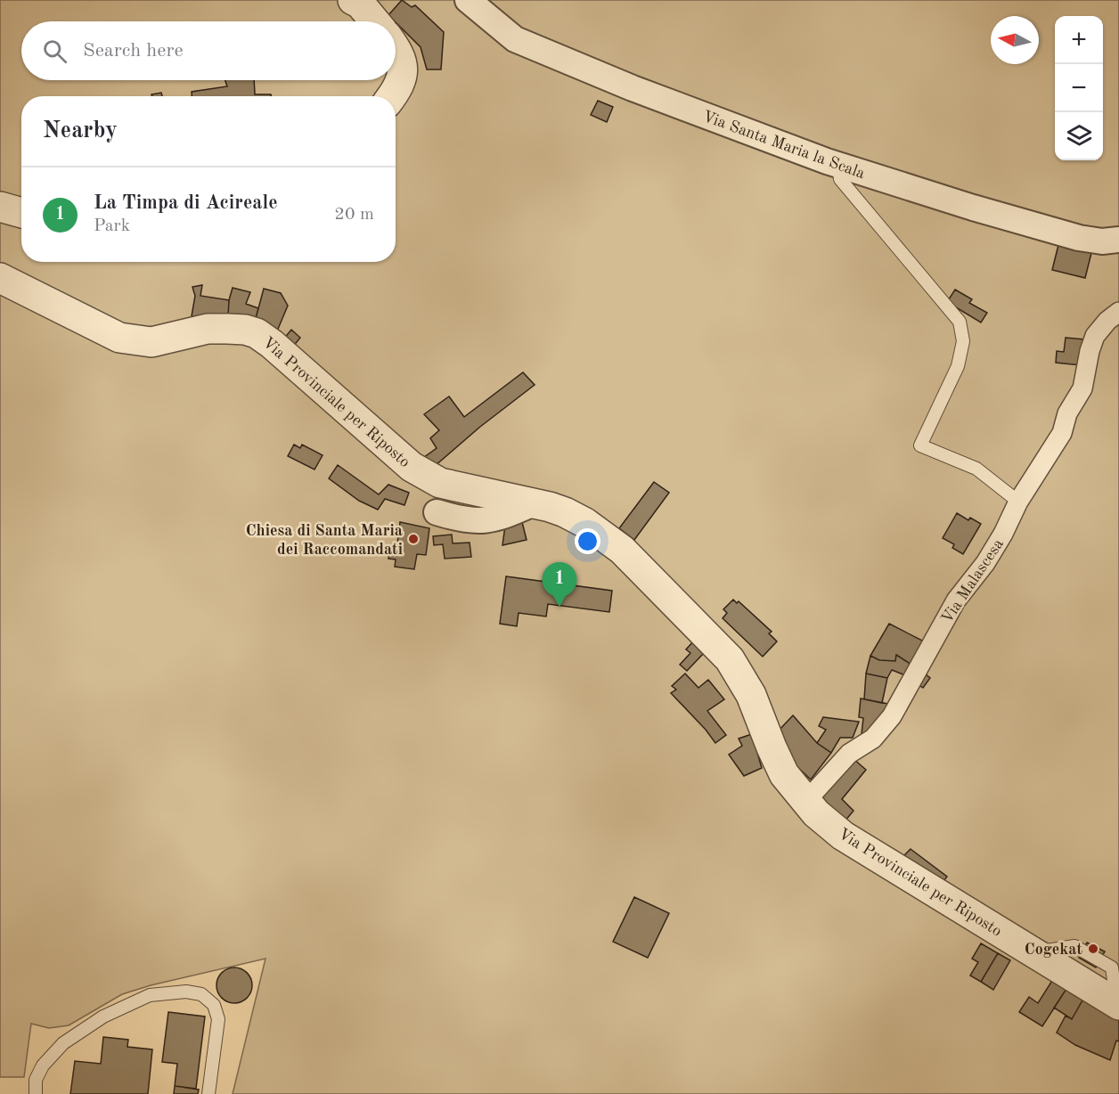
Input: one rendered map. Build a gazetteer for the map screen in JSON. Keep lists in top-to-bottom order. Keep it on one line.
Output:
{"streets":{"street":["Via Santa Maria la Scala","Via Provinciale per Riposto","Via Malascesa"]},"crossings":[["Via Provinciale per Riposto","Via Malascesa"]],"places":["Chiesa di Santa Maria dei Raccomandati","Cogekat"],"north":"left","page":{"map_buttons":["+","−"],"search":"Search here","heading":"Nearby","list":[{"mark":"1","name":"La Timpa di Acireale","note":"Park","value":"20 m"}],"pins":"1"}}
